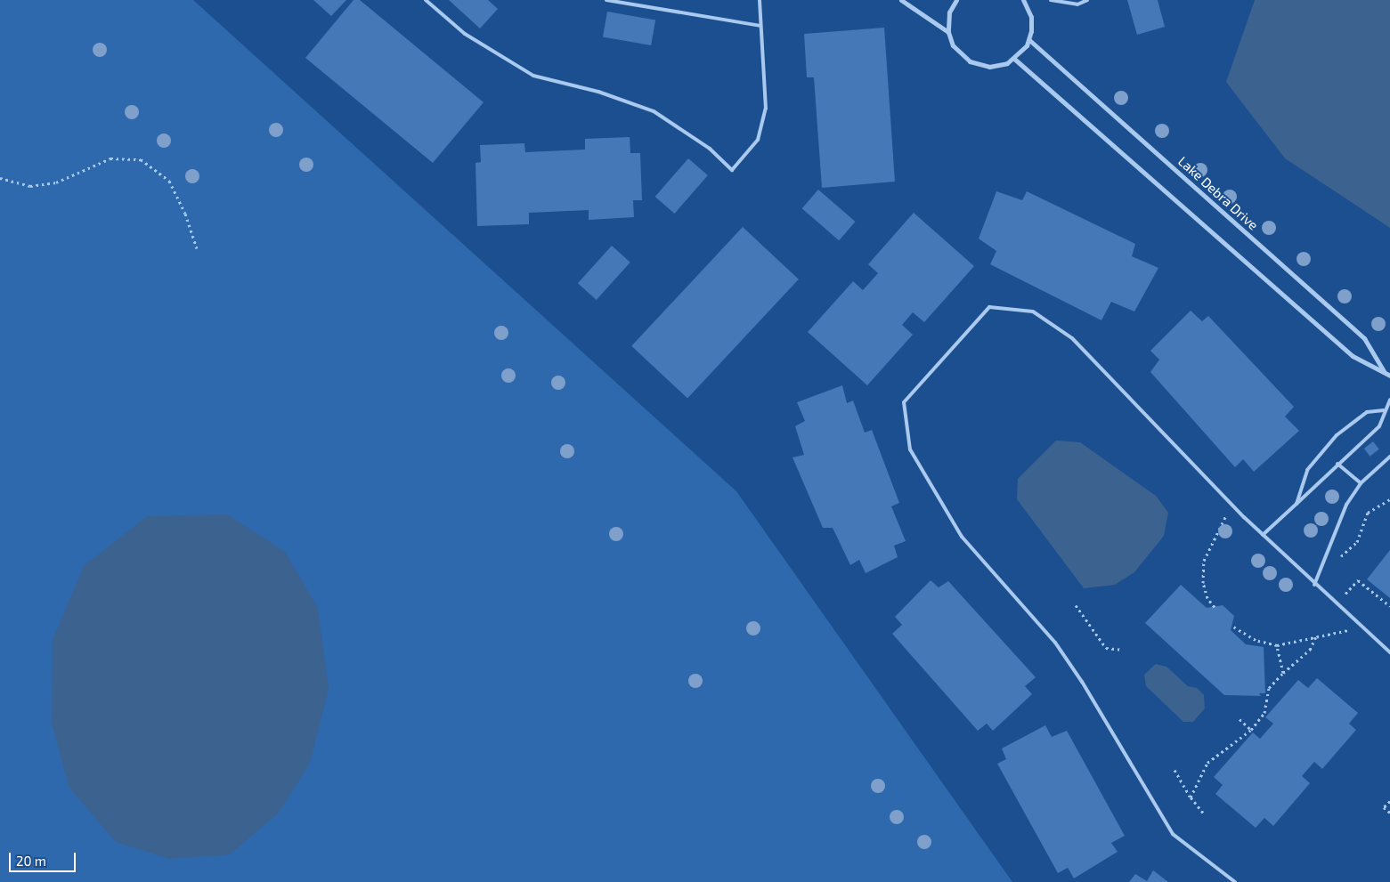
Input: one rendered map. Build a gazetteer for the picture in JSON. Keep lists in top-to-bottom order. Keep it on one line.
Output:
{"streets":{"street":["Lake Debra Drive"]},"scale_bar":"20 m"}
